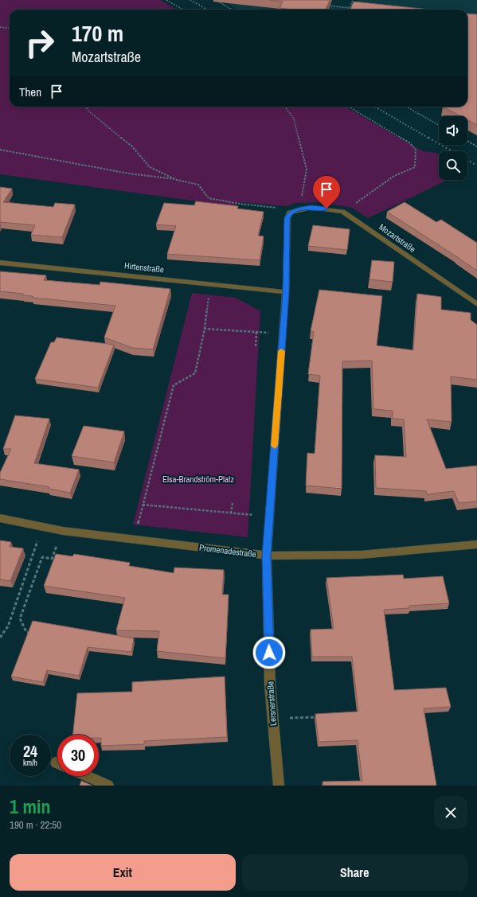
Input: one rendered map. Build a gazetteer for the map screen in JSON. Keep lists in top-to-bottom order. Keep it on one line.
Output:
{"streets":{"street":["Mozartstraße","Hirtenstraße","Promenadestraße","Lersnerstraße"]},"crossings":[["Hirtenstraße","Lersnerstraße"],["Promenadestraße","Lersnerstraße"]],"parks":["Elsa-Brandström-Platz"],"page":{"turn":["170 m","Mozartstraße"],"then":"Then","speed":"24 km/h","limit":"30","heading":["1 min","190 m · 22:50"],"buttons":["Exit","Share"]}}
